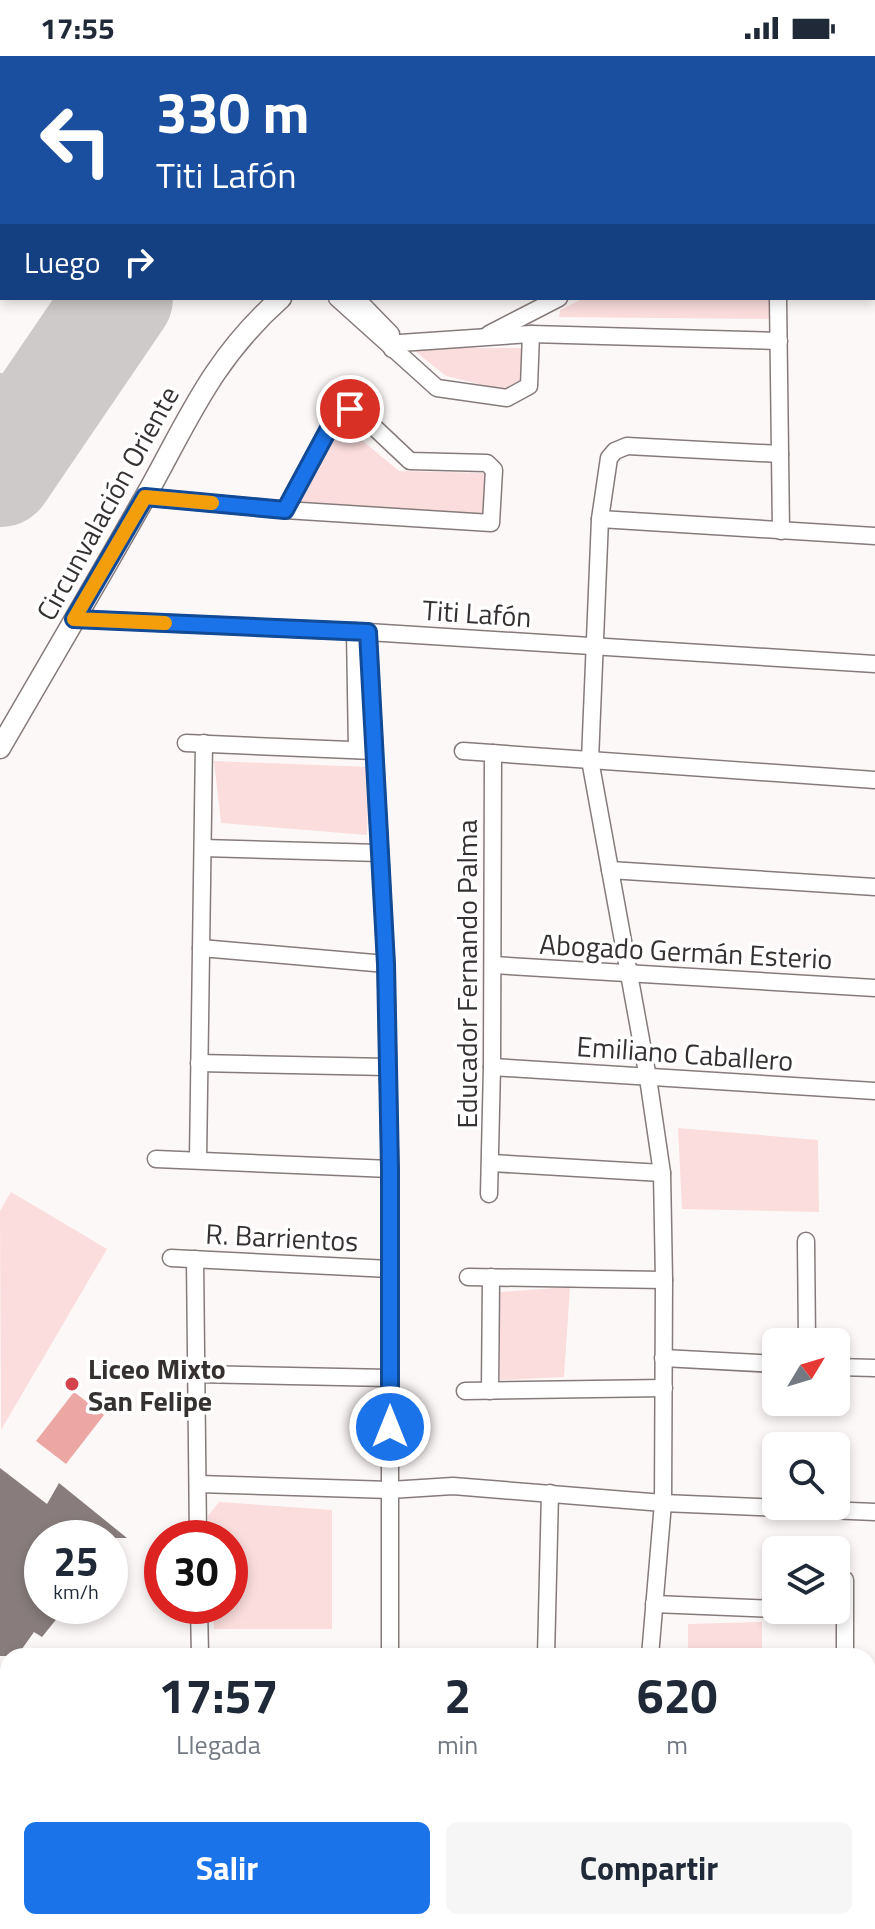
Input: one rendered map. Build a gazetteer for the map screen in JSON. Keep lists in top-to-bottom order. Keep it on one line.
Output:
{"streets":{"street":["Circunvalación Oriente","Titi Lafón","Abogado Germán Esterio","Educador Fernando Palma","Emiliano Caballero","R. Barrientos"]},"crossings":[["Circunvalación Oriente","Titi Lafón"],["Abogado Germán Esterio","Educador Fernando Palma"],["Educador Fernando Palma","Emiliano Caballero"]],"places":["Liceo Mixto San Felipe"],"north":"top right","page":{"status":"17:55","turn":["330 m","Titi Lafón"],"then":"Luego","speed":"25 km/h","limit":"30","eta":["17:57","Llegada","2","min","620","m"],"buttons":["Salir","Compartir"]}}
